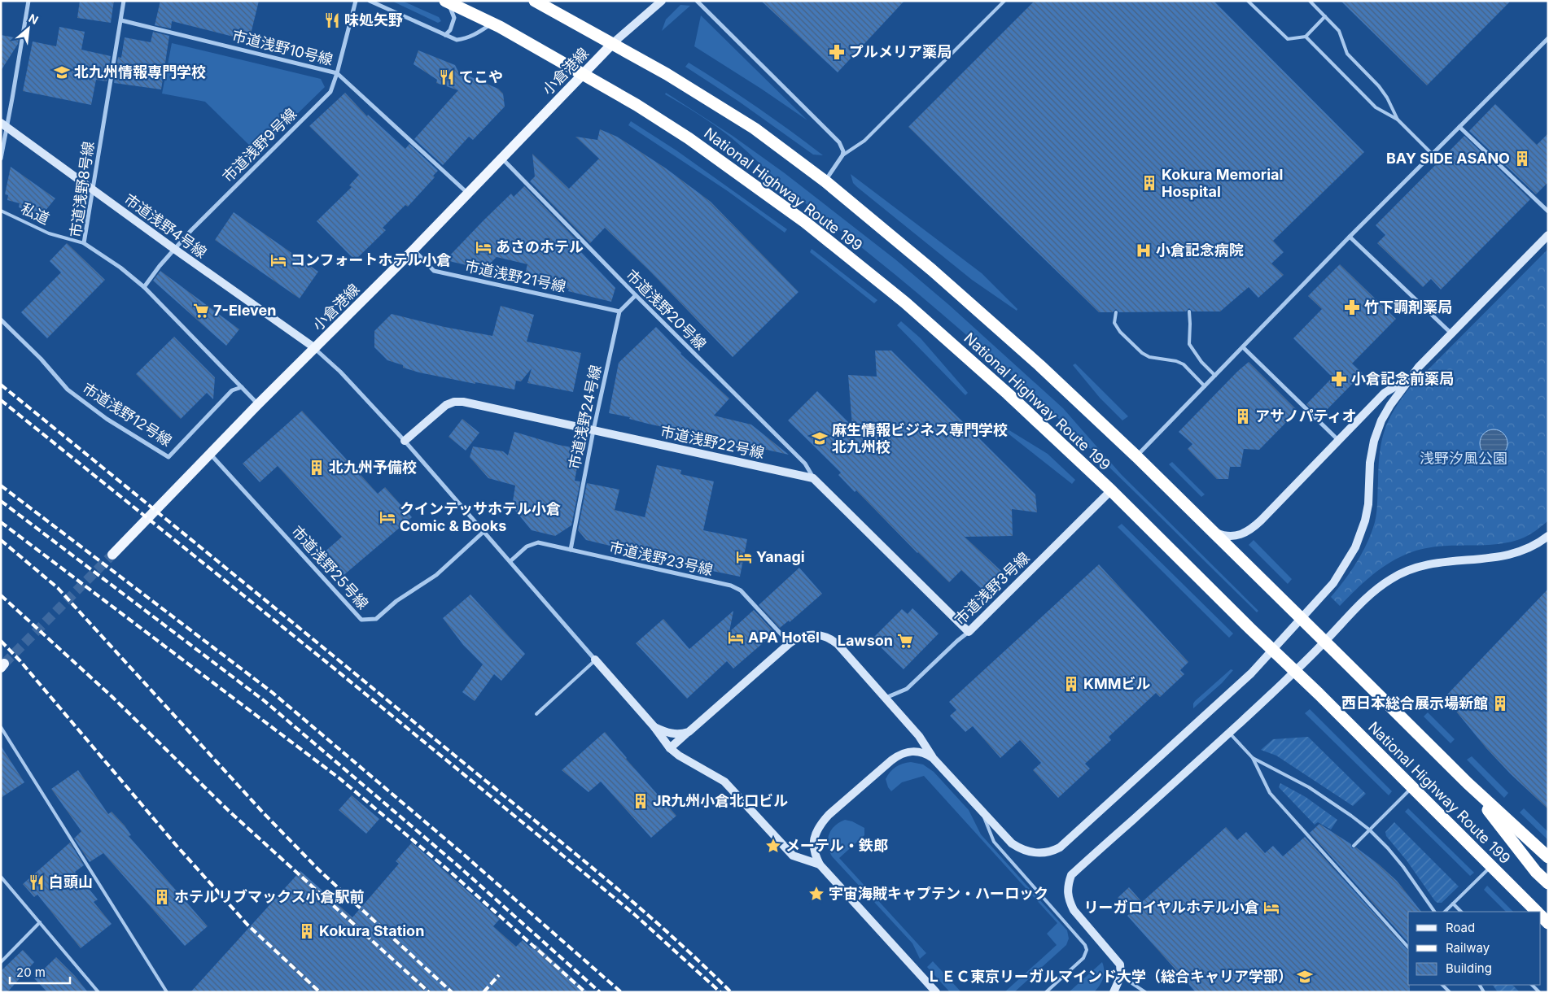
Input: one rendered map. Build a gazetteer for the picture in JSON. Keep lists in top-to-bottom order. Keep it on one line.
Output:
{"streets":{"highway":["National Highway Route 199"],"main road":["小倉港線"],"street":["市道浅野10号線","市道浅野9号線","市道浅野8号線","市道浅野4号線","市道浅野21号線","市道浅野20号線","市道浅野12号線","市道浅野24号線","市道浅野22号線","市道浅野23号線","市道浅野25号線","市道浅野3号線"],"lane":["私道"]},"crossings":[["市道浅野10号線","小倉港線"],["市道浅野10号線","市道浅野9号線"],["市道浅野10号線","市道浅野8号線"],["小倉港線","市道浅野8号線"],["小倉港線","National Highway Route 199"],["小倉港線","市道浅野4号線"],["小倉港線","市道浅野21号線"],["小倉港線","市道浅野20号線"],["小倉港線","市道浅野25号線"],["市道浅野9号線","市道浅野8号線"],["市道浅野9号線","市道浅野4号線"],["市道浅野8号線","私道"],["市道浅野8号線","市道浅野4号線"],["市道浅野8号線","市道浅野12号線"],["National Highway Route 199","市道浅野3号線"],["市道浅野21号線","市道浅野24号線"],["市道浅野20号線","市道浅野22号線"],["市道浅野24号線","市道浅野22号線"],["市道浅野24号線","市道浅野23号線"]],"parks":["浅野汐風公園"],"places":{"restaurant":["味処矢野","てこや","白頭山"],"pharmacy":["プルメリア薬局","竹下調剤薬局","小倉記念前薬局"],"school or university":["北九州情報専門学校","麻生情報ビジネス専門学校 北九州校","ＬＥＣ東京リーガルマインド大学（総合キャリア学部）"],"building":["BAY SIDE ASANO","Kokura Memorial Hospital","アサノパティオ","北九州予備校","KMMビル","西日本総合展示場新館","JR九州小倉北口ビル","ホテルリブマックス小倉駅前","Kokura Station"],"hotel":["あさのホテル","コンフォートホテル小倉","クインテッサホテル小倉 Comic & Books","Yanagi","APA Hotel","リーガロイヤルホテル小倉"],"hospital":["小倉記念病院"],"supermarket":["7-Eleven","Lawson"],"place":["メーテル・鉄郎","宇宙海賊キャプテン・ハーロック"]},"legend":["Road","Railway","Building"],"scale_bar":"20 m","north":"top right"}
